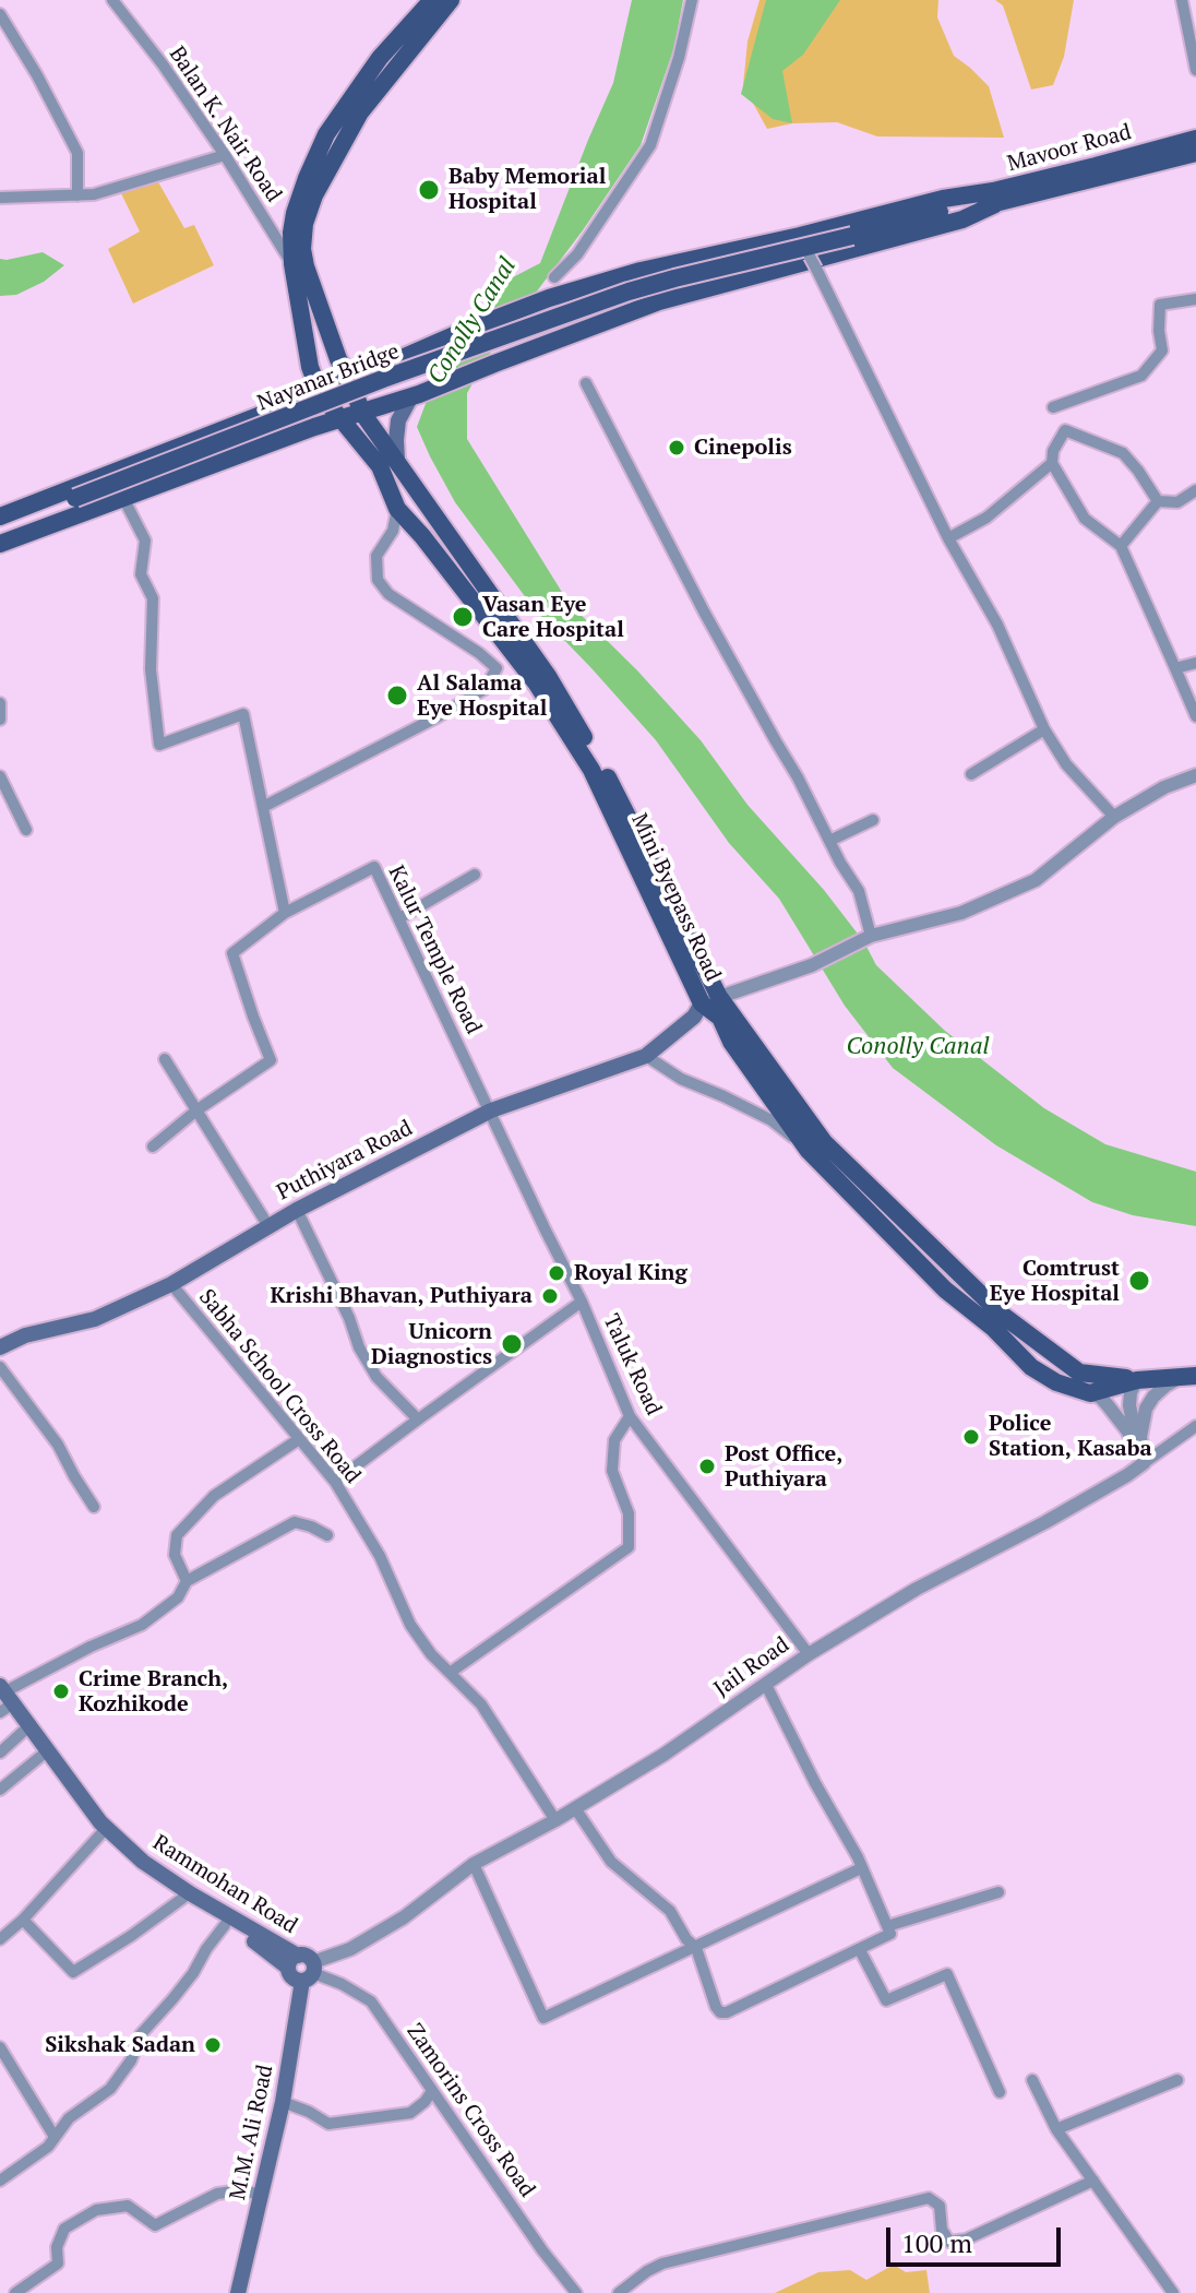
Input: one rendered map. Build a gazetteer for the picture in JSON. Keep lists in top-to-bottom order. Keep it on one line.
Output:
{"streets":{"main road":["Mavoor Road","Nayanar Bridge","Mini Byepass Road","Puthiyara Road","Rammohan Road","M.M. Ali Road"],"street":["Balan K. Nair Road","Kalur Temple Road","Taluk Road","Sabha School Cross Road","Jail Road","Zamorins Cross Road"]},"crossings":[["Balan K. Nair Road","Mini Byepass Road"],["Mavoor Road","Nayanar Bridge"],["Mini Byepass Road","Puthiyara Road"],["Kalur Temple Road","Puthiyara Road"],["Kalur Temple Road","Taluk Road"],["Puthiyara Road","Taluk Road"],["Puthiyara Road","Sabha School Cross Road"],["Taluk Road","Jail Road"],["Sabha School Cross Road","Jail Road"],["Jail Road","Rammohan Road"],["Jail Road","Zamorins Cross Road"],["Jail Road","M.M. Ali Road"],["Rammohan Road","Zamorins Cross Road"],["Rammohan Road","M.M. Ali Road"],["Zamorins Cross Road","M.M. Ali Road"]],"water":["Conolly Canal"],"places":["Baby Memorial Hospital","Cinepolis","Vasan Eye Care Hospital","Al Salama Eye Hospital","Royal King","Comtrust Eye Hospital","Krishi Bhavan, Puthiyara","Unicorn Diagnostics","Police Station, Kasaba","Post Office, Puthiyara","Crime Branch, Kozhikode","Sikshak Sadan"],"scale_bar":"100 m"}
